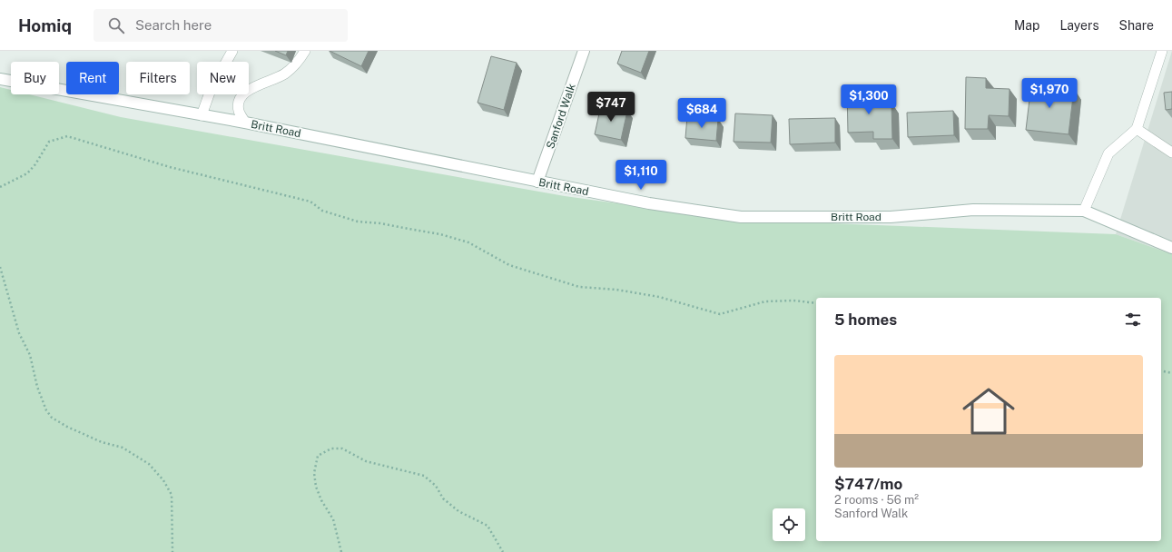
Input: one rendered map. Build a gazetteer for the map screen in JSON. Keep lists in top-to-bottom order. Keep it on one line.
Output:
{"streets":{"street":["Sanford Walk","Britt Road"]},"crossings":[["Sanford Walk","Britt Road"]],"page":{"header":"Homiq","search":"Search here","nav":["Map","Layers","Share"],"chip":["Buy","Rent","Filters","New"],"price":["$1,970","$1,300","$747","$684","$1,110"],"heading":"5 homes","list":[{"name":"$747/mo","note":"2 rooms · 56 m² · Sanford Walk"}]}}
